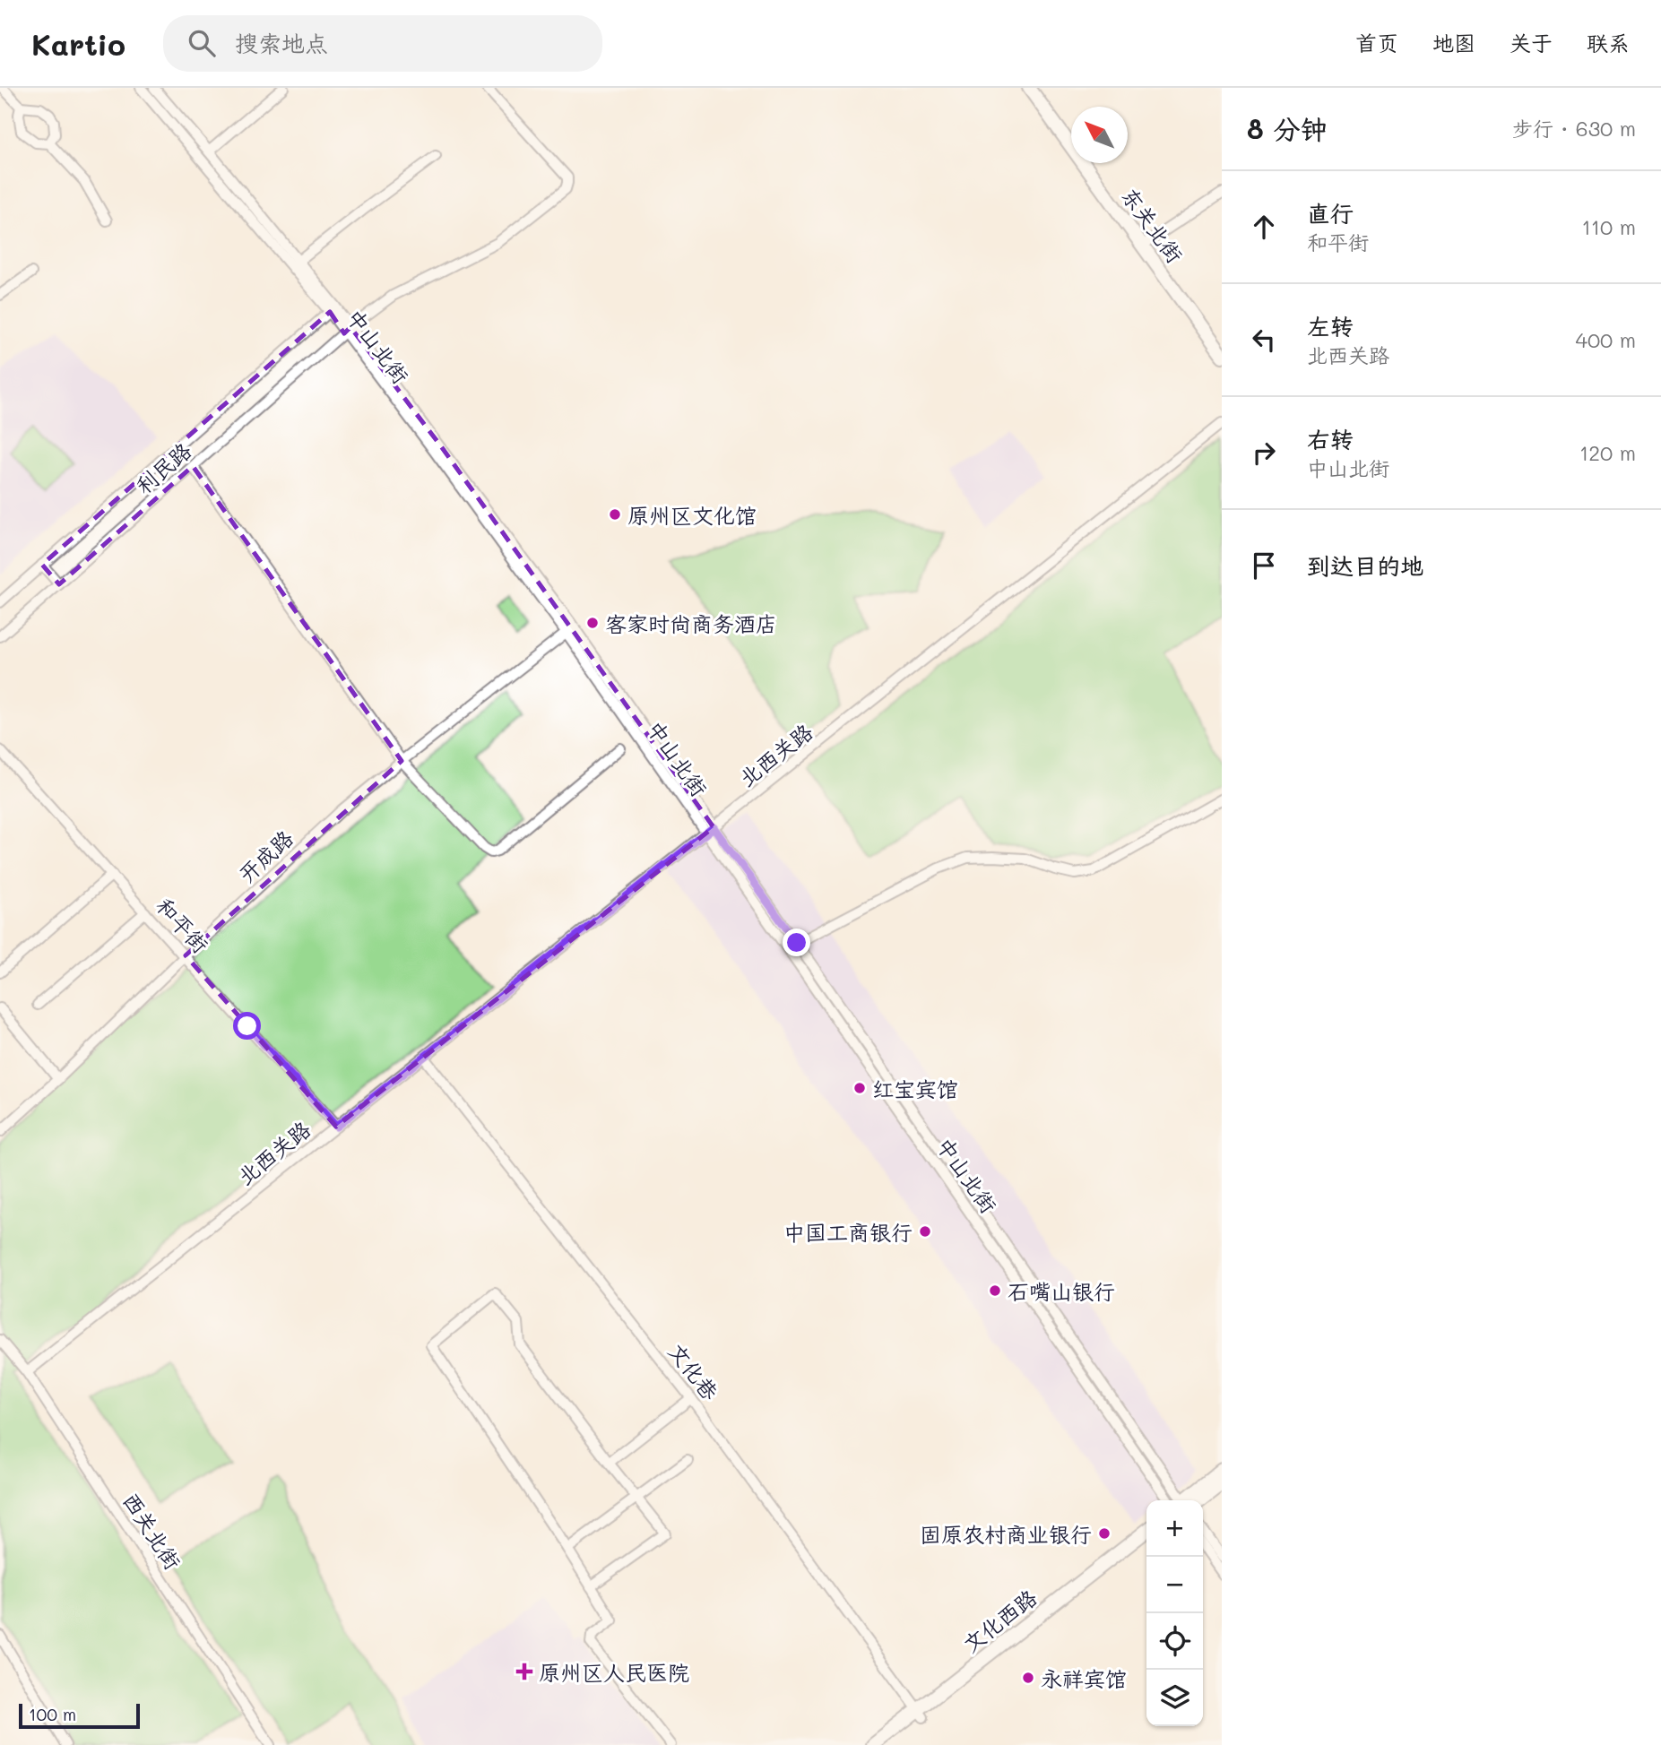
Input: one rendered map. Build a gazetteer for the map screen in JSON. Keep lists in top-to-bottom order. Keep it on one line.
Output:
{"streets":{"main road":["东关北街","文化西路"],"street":["中山北街","利民路","北西关路","开成路","和平街","文化巷","西关北街"]},"crossings":[["中山北街","利民路"],["中山北街","北西关路"],["中山北街","开成路"],["北西关路","和平街"],["北西关路","文化巷"],["北西关路","西关北街"],["开成路","和平街"],["文化巷","文化西路"]],"places":{"other":["原州区文化馆","客家时尚商务酒店","红宝宾馆","中国工商银行","石嘴山银行","固原农村商业银行","永祥宾馆"],"health":["原州区人民医院"]},"scale_bar":"100 m","north":"top left","page":{"header":"Kartio","search":"搜索地点","nav":["首页","地图","关于","联系"],"heading":["8 分钟","步行 · 630 m"],"list":[["直行","和平街","110 m"],["左转","北西关路","400 m"],["右转","中山北街","120 m"],"到达目的地"],"map_buttons":["+","−"],"scale":"100 m"}}
